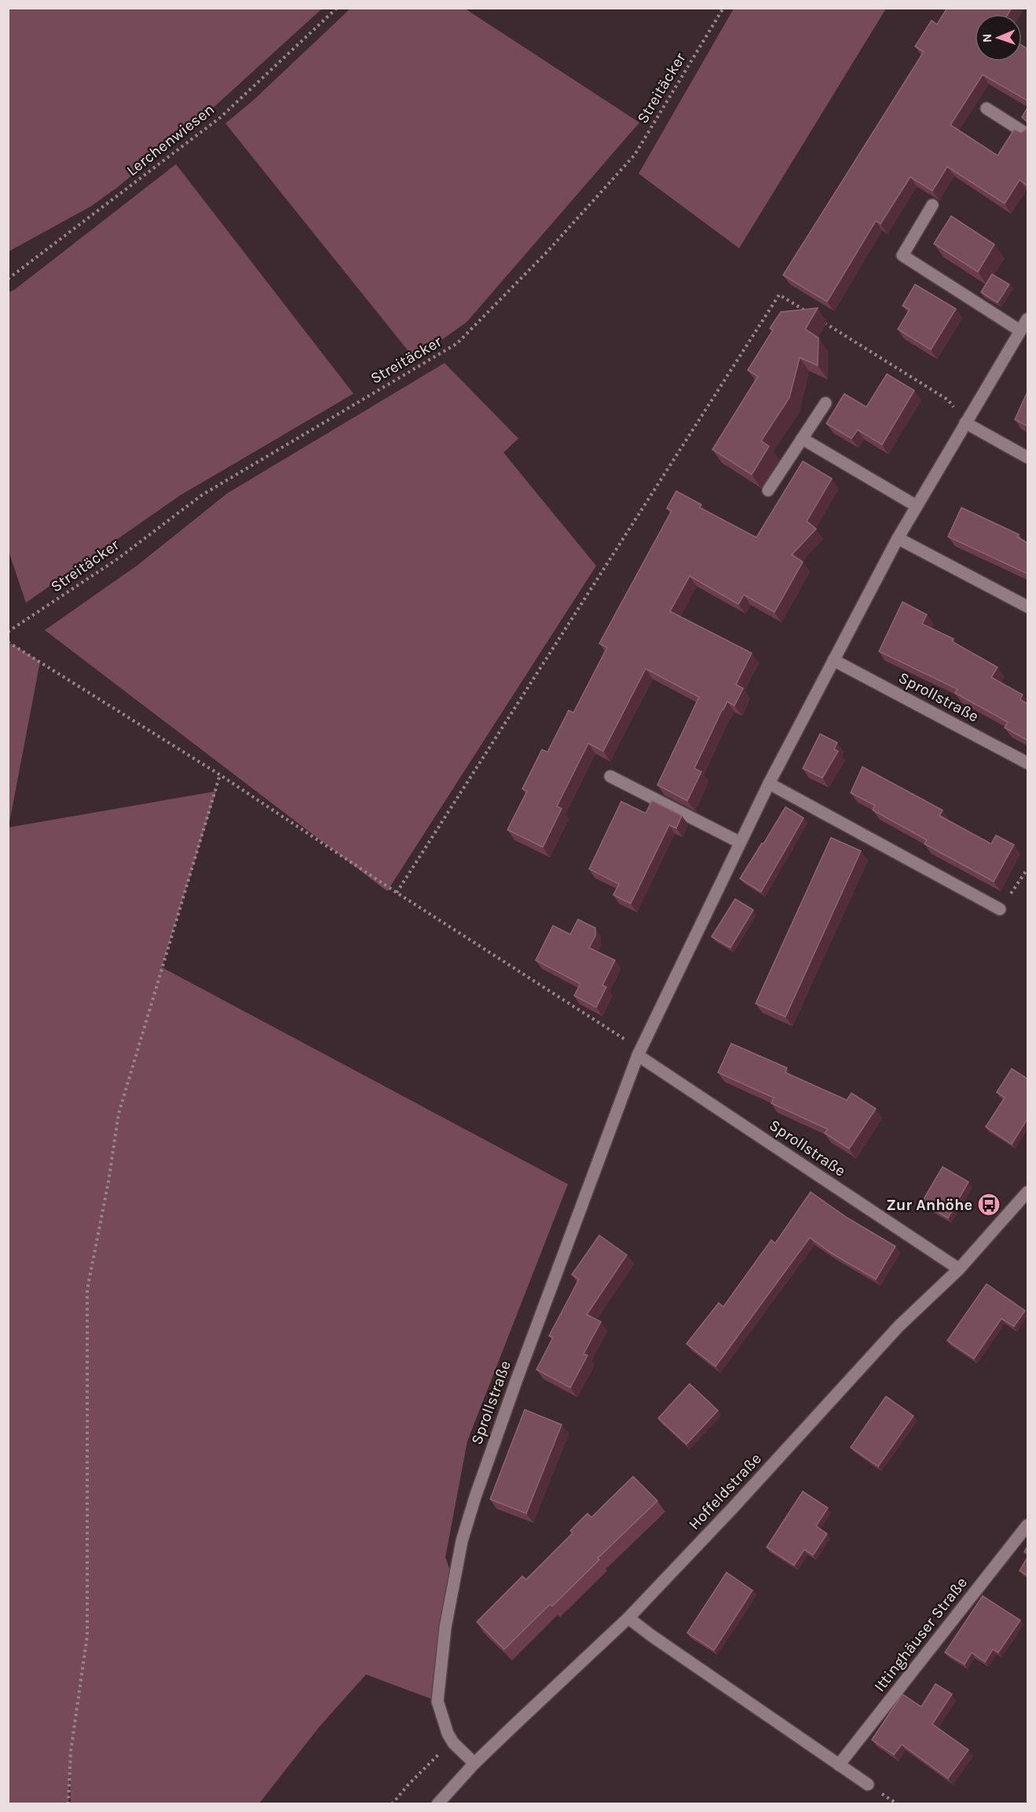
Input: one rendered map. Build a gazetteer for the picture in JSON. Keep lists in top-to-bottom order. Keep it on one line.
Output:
{"streets":{"street":["Sprollstraße","Hoffeldstraße","Ittinghäuser Straße"],"path":["Streitäcker","Lerchenwiesen"]},"crossings":[["Sprollstraße","Hoffeldstraße"]],"places":{"bus stop":["Zur Anhöhe"]},"north":"left"}
